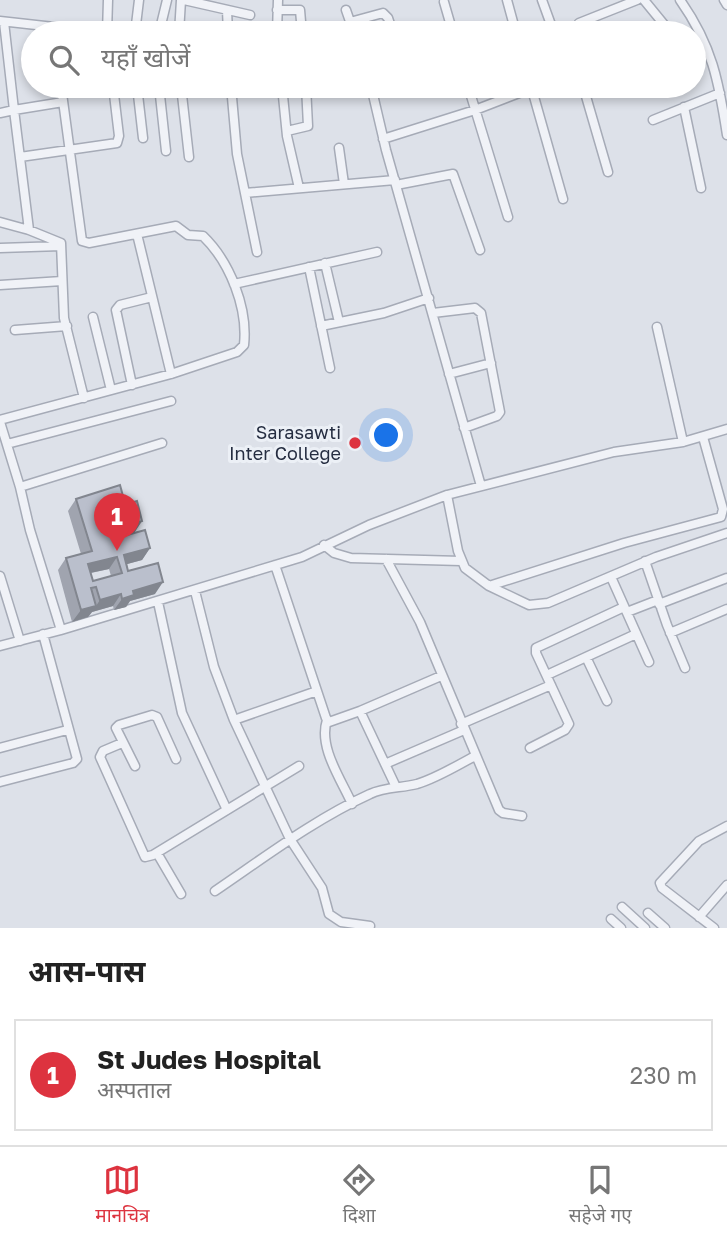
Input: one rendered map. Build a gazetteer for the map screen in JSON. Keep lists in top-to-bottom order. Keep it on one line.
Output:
{"places":["Sarasawti Inter College"],"page":{"search":"यहाँ खोजें","pins":"1","heading":"आस-पास","list":[{"mark":"1","name":"St Judes Hospital","note":"अस्पताल","value":"230 m"}],"nav":["मानचित्र","दिशा","सहेजे गए"]}}
